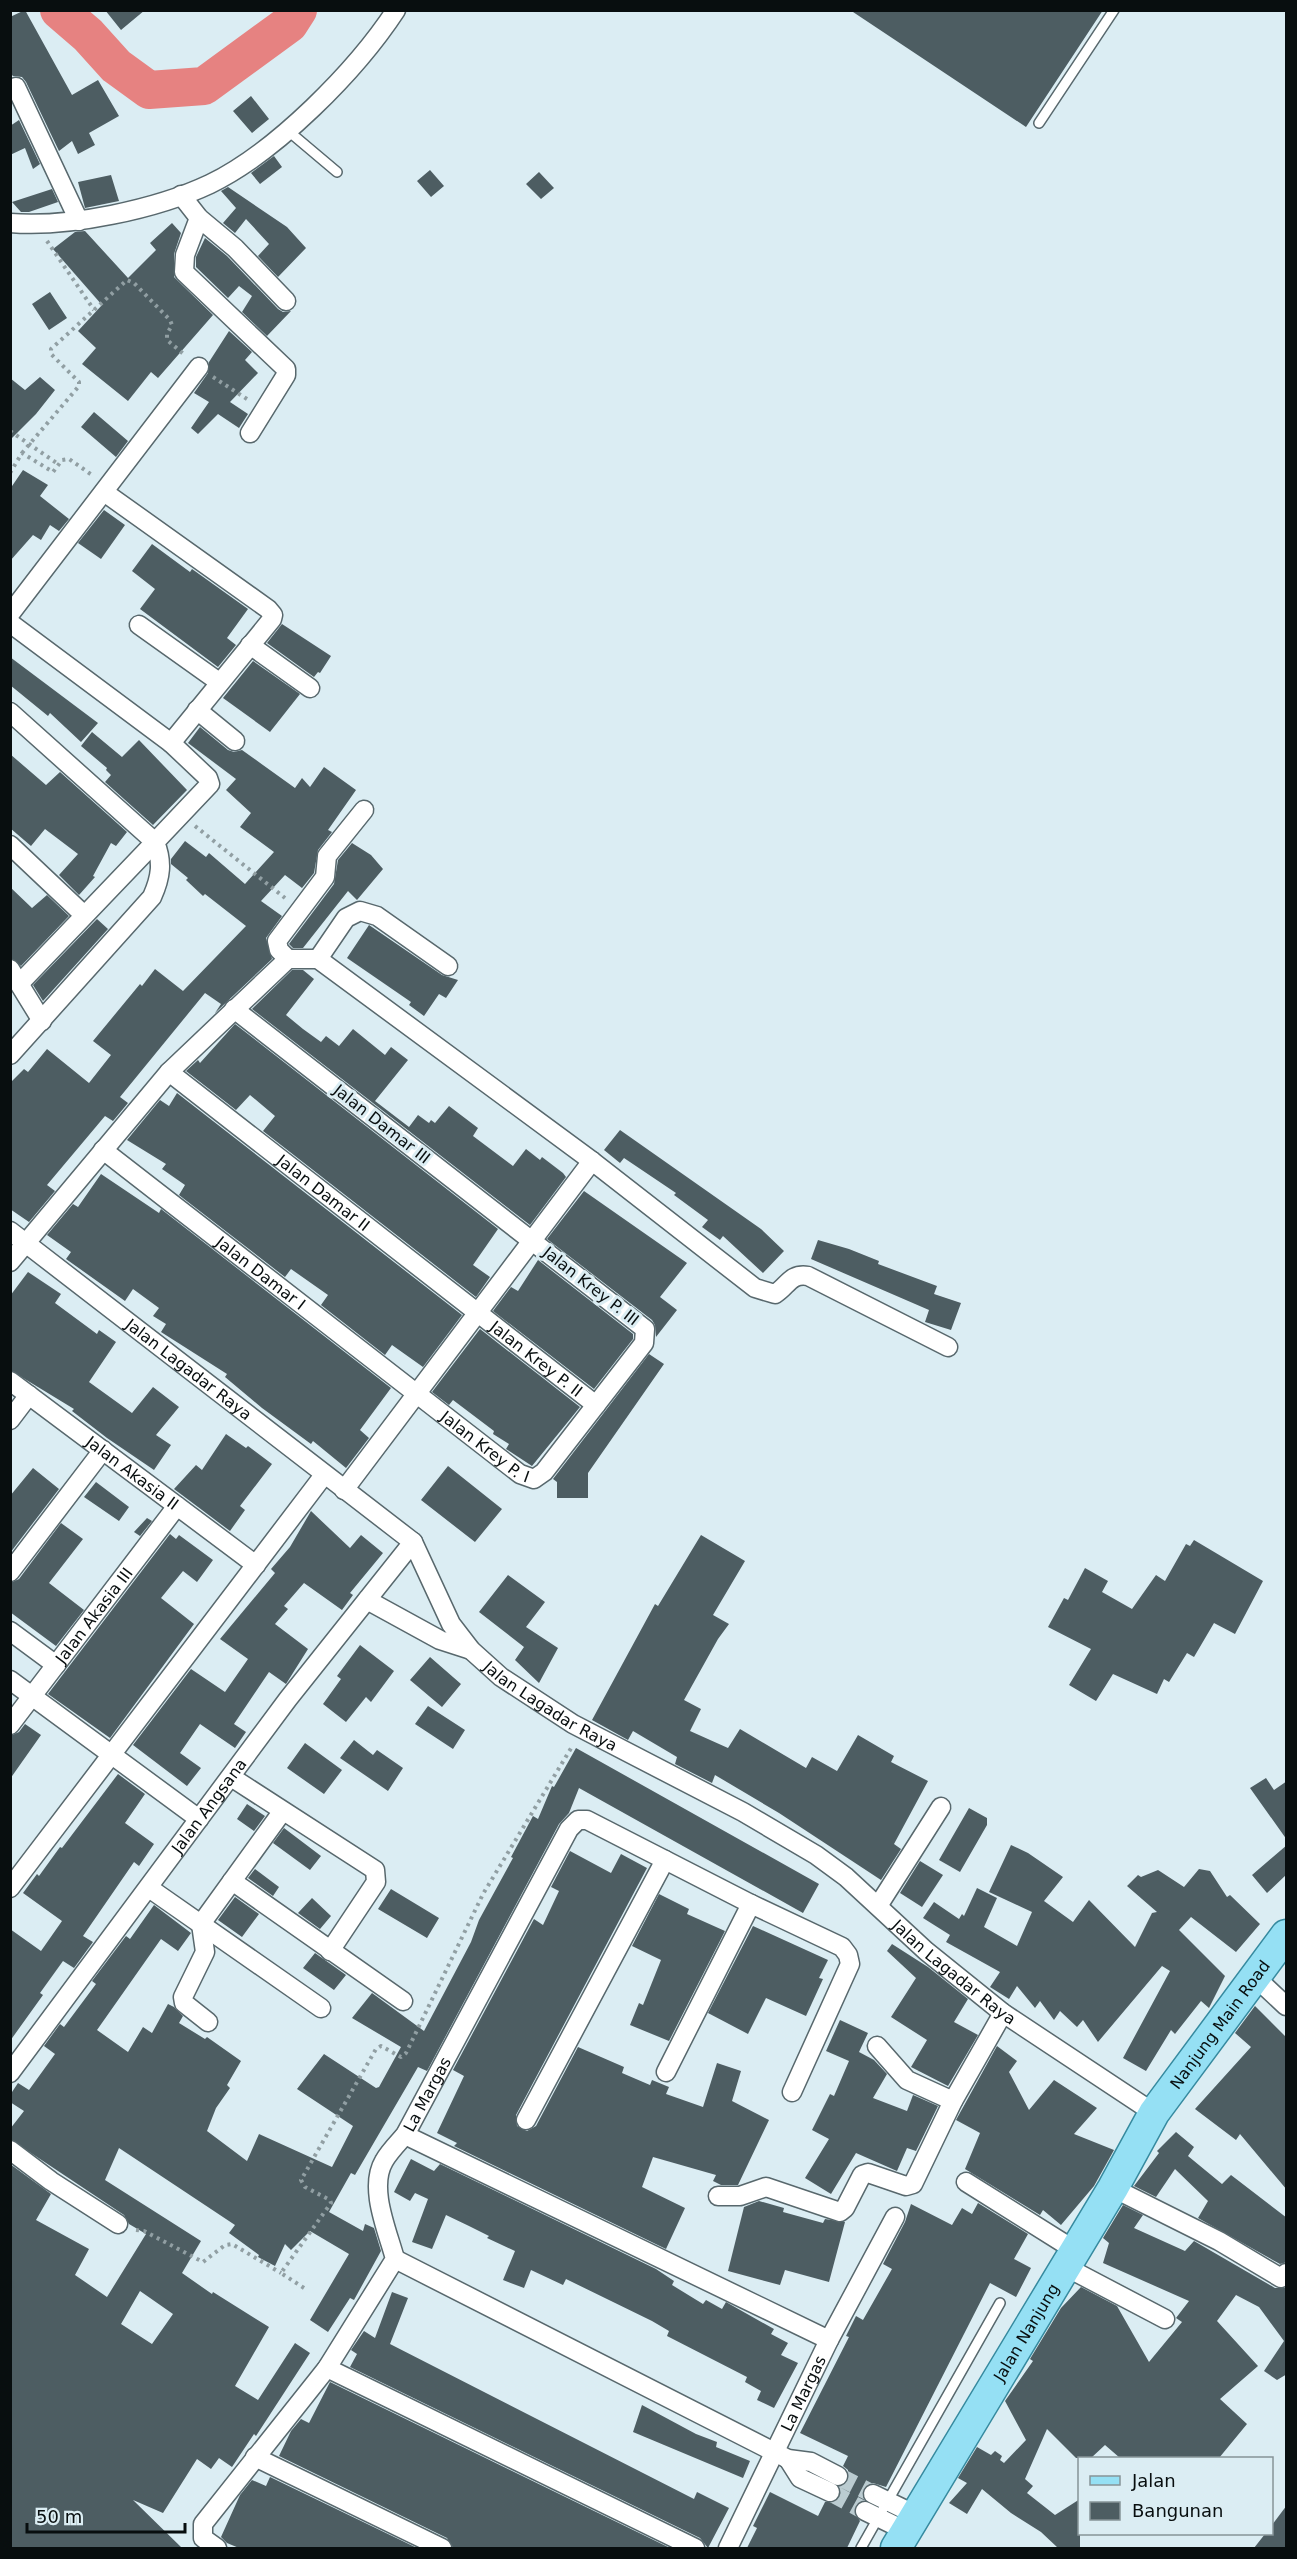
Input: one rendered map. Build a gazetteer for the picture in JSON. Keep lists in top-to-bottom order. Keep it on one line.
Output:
{"streets":{"main road":["Nanjung Main Road","Jalan Nanjung"],"street":["Jalan Damar III","Jalan Damar II","Jalan Damar I","Jalan Krey P. III","Jalan Krey P. II","Jalan Lagadar Raya","Jalan Krey P. I","Jalan Akasia II","Jalan Akasia III","Jalan Angsana","La Margas"]},"crossings":[["Jalan Damar III","Jalan Krey P. III"],["Jalan Damar II","Jalan Krey P. II"],["Jalan Damar I","Jalan Krey P. I"],["Jalan Krey P. III","Jalan Krey P. II"],["Jalan Krey P. III","Jalan Krey P. I"],["Jalan Krey P. II","Jalan Krey P. I"],["Jalan Lagadar Raya","Jalan Angsana"],["Jalan Lagadar Raya","Nanjung Main Road"],["Jalan Lagadar Raya","Jalan Nanjung"],["Jalan Akasia II","Jalan Akasia III"],["Nanjung Main Road","Jalan Nanjung"]],"legend":["Jalan","Bangunan"],"scale_bar":"50 m"}
